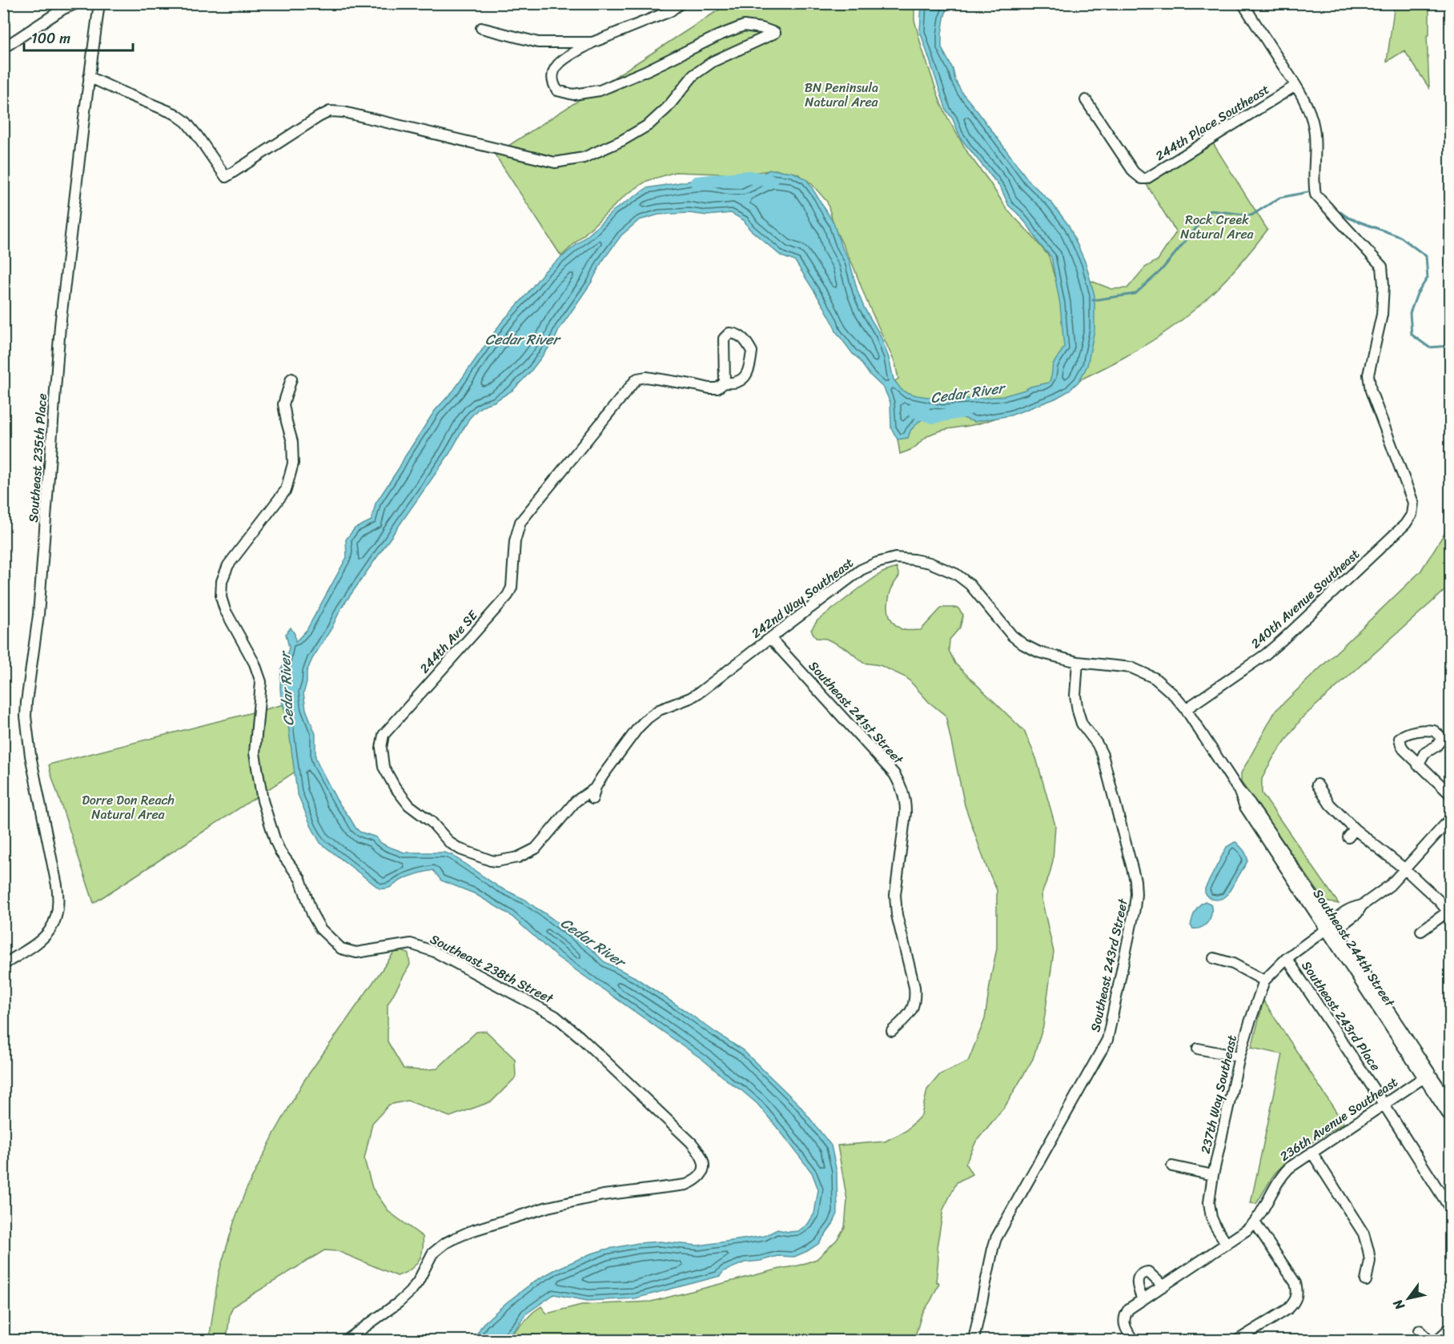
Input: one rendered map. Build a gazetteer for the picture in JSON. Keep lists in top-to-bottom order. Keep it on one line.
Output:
{"streets":{"street":["244th Place Southeast","Southeast 235th Place","242nd Way Southeast","240th Avenue Southeast","244th Ave SE","Southeast 241st Street","Southeast 244th Street","Southeast 243rd Street","Southeast 238th Street","Southeast 243rd Place","237th Way Southeast","236th Avenue Southeast"]},"crossings":[["244th Place Southeast","240th Avenue Southeast"],["242nd Way Southeast","244th Ave SE"],["242nd Way Southeast","Southeast 241st Street"],["242nd Way Southeast","Southeast 244th Street"],["242nd Way Southeast","Southeast 243rd Street"],["240th Avenue Southeast","Southeast 244th Street"],["Southeast 244th Street","237th Way Southeast"],["Southeast 244th Street","236th Avenue Southeast"],["Southeast 243rd Place","237th Way Southeast"],["Southeast 243rd Place","236th Avenue Southeast"],["237th Way Southeast","236th Avenue Southeast"]],"water":["Cedar River"],"parks":["BN Peninsula Natural Area","Rock Creek Natural Area","Dorre Don Reach Natural Area"],"scale_bar":"100 m","north":"bottom left"}
